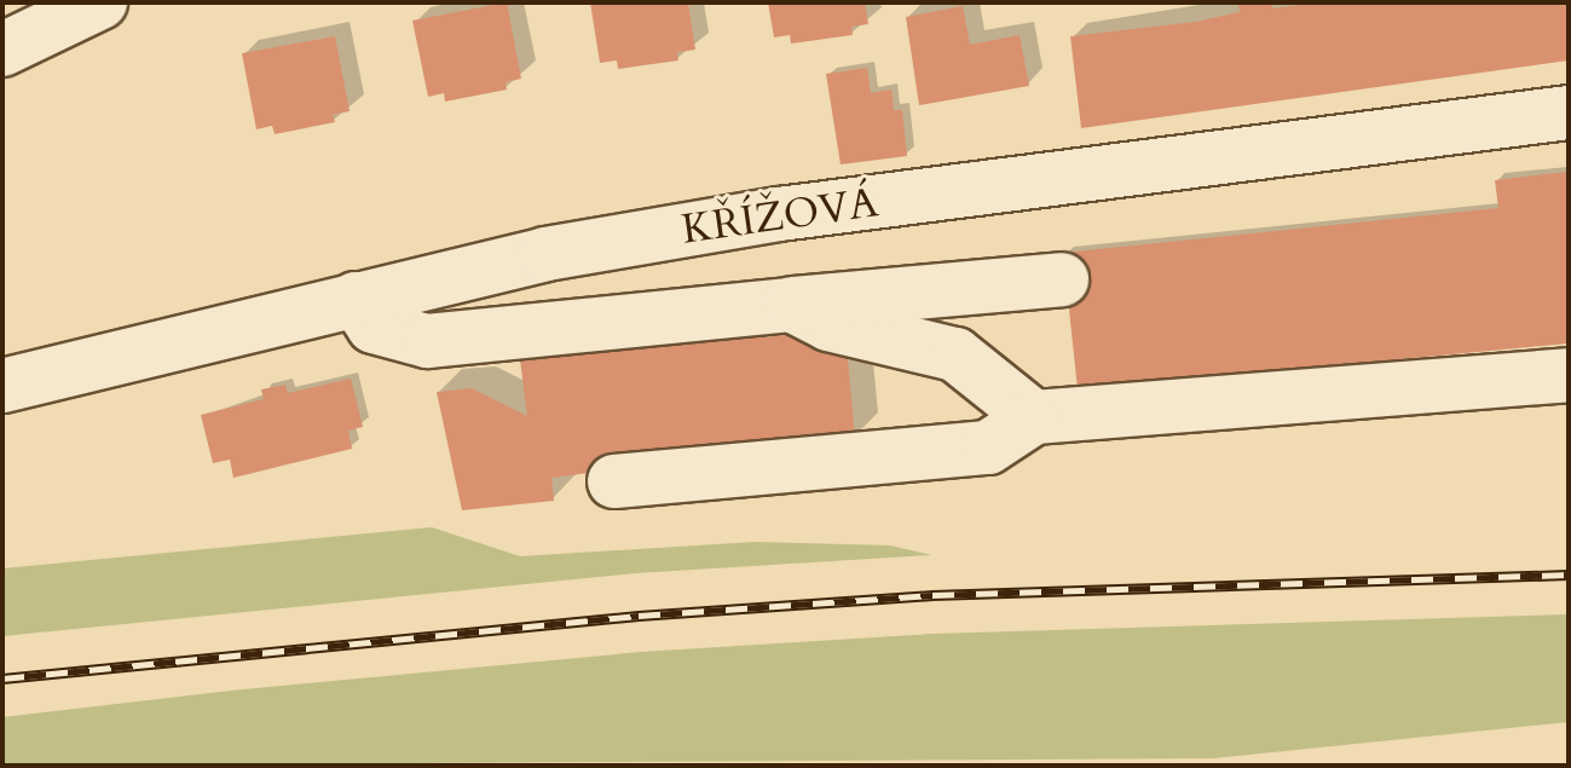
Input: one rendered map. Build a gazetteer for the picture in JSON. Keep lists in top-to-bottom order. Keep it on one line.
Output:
{"streets":{"street":["KŘÍŽOVÁ"]}}
